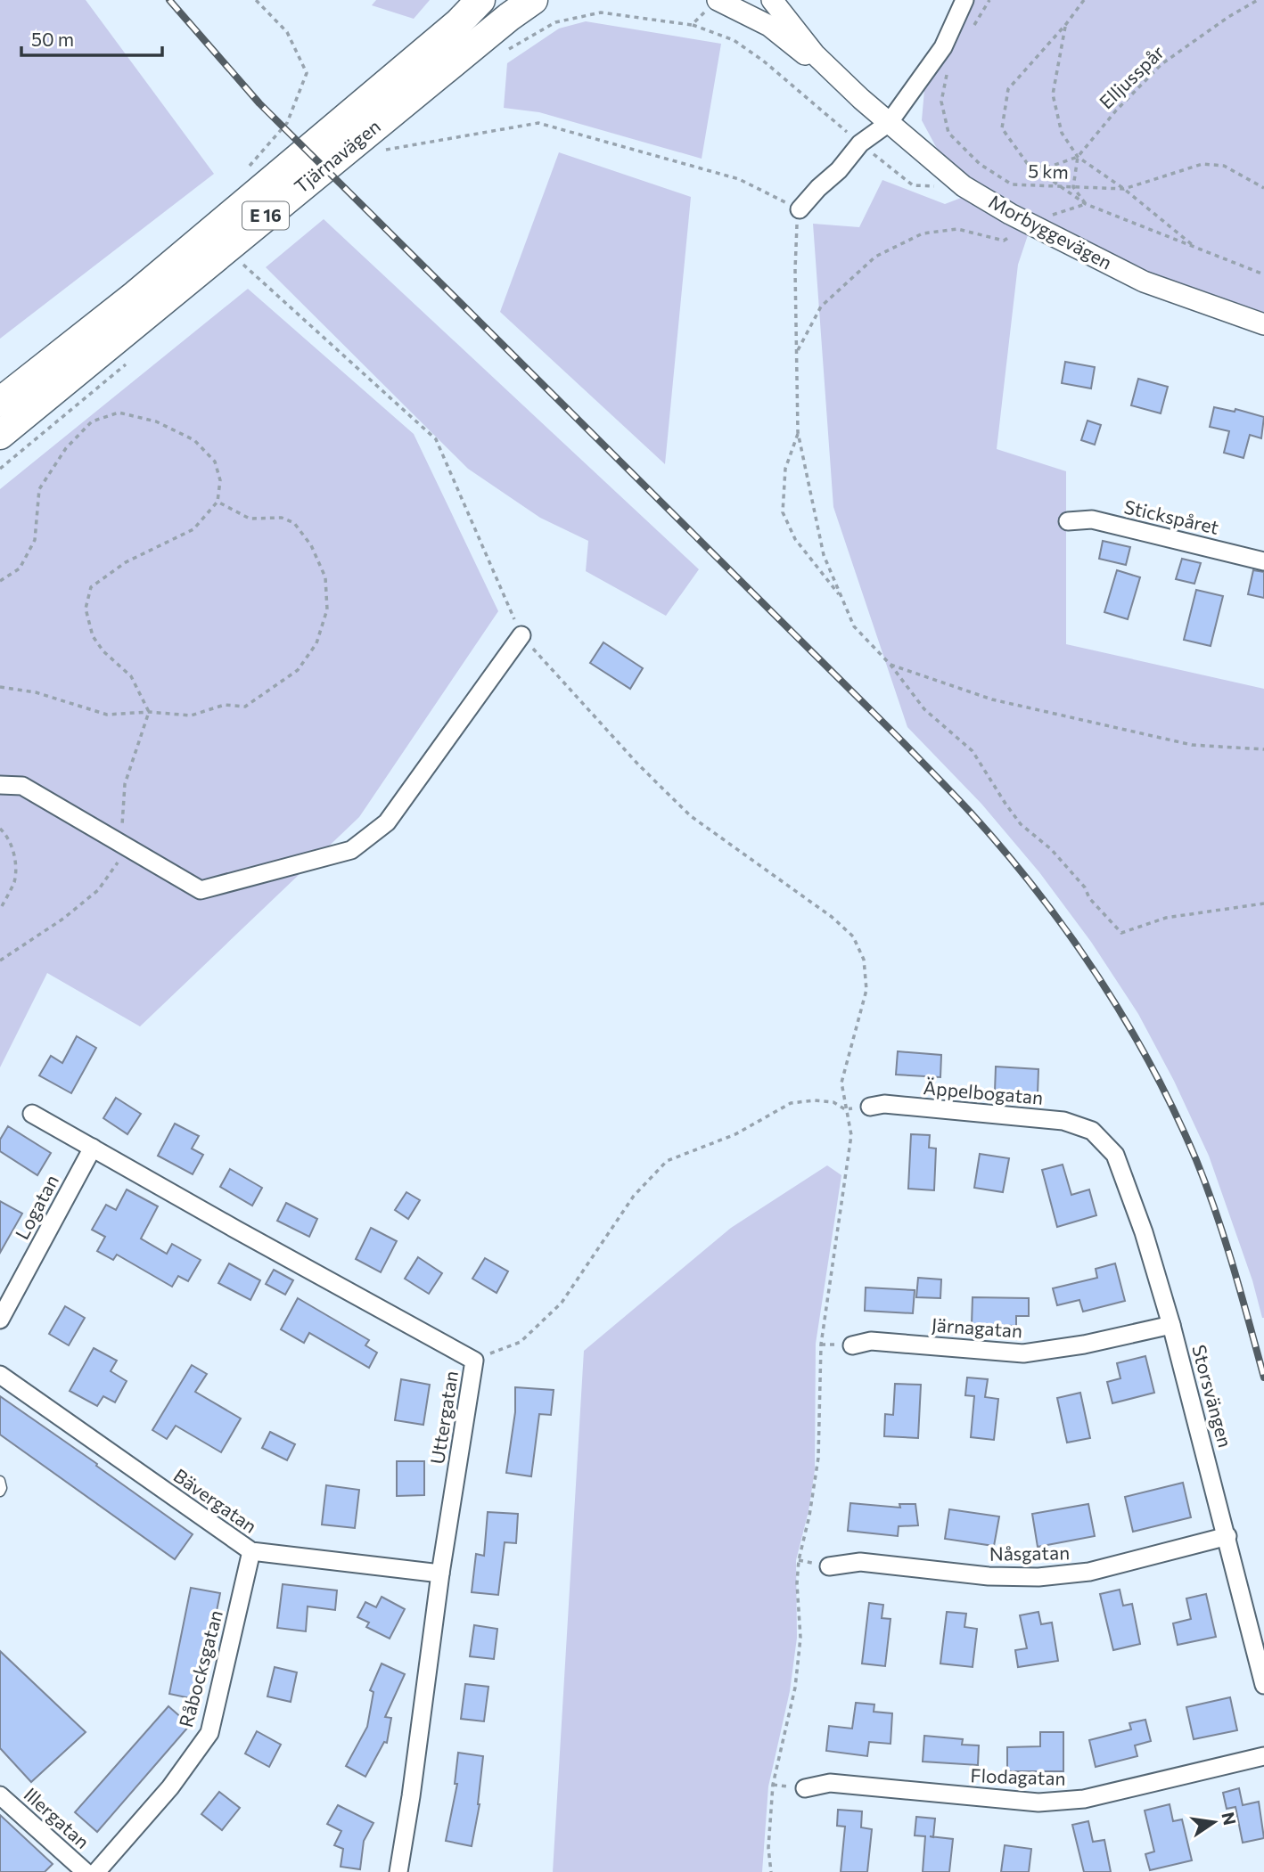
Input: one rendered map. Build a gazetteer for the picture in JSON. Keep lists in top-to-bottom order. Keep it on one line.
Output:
{"streets":{"highway":["Tjärnavägen","E 16"],"street":["Morbyggevägen","Stickspåret","Äppelbogatan","Logatan","Järnagatan","Storsvängen","Uttergatan","Bävergatan","Nåsgatan","Råbocksgatan","Flodagatan","Illergatan"],"path":["Elljusspår","5 km"]},"crossings":[["Äppelbogatan","Storsvängen"],["Logatan","Uttergatan"],["Järnagatan","Storsvängen"],["Storsvängen","Nåsgatan"],["Uttergatan","Bävergatan"],["Bävergatan","Råbocksgatan"]],"scale_bar":"50 m","north":"right"}
